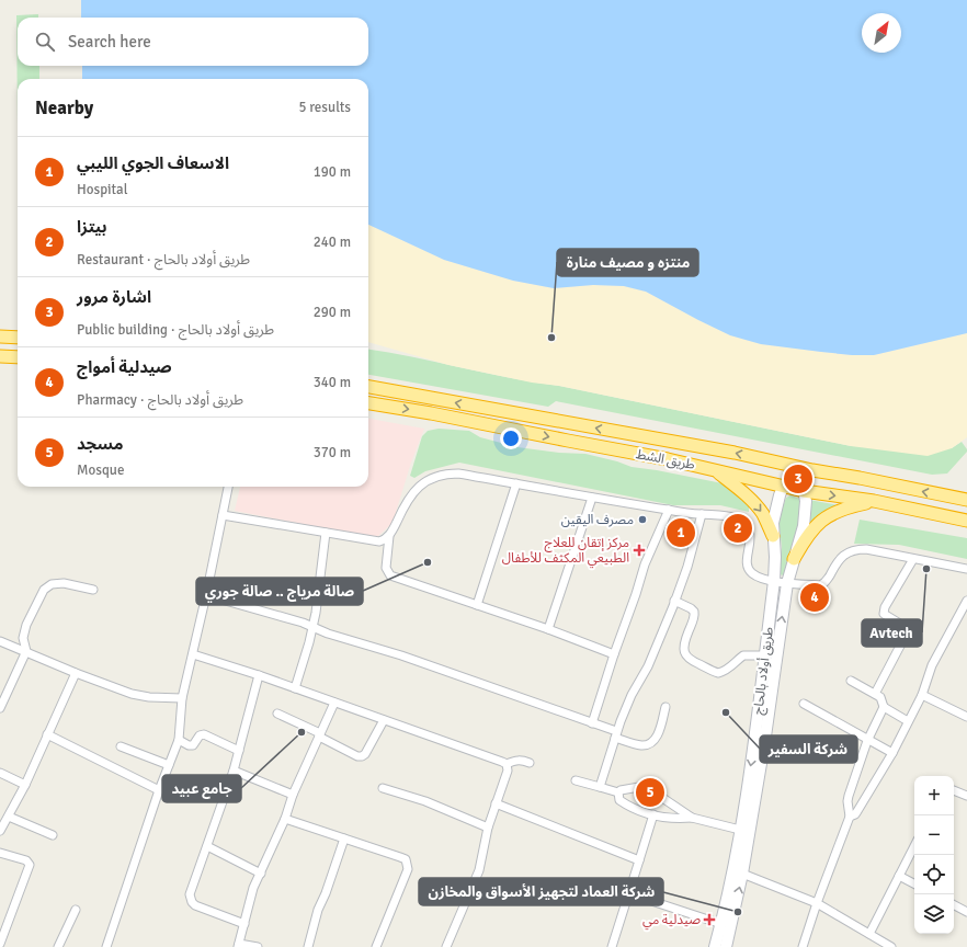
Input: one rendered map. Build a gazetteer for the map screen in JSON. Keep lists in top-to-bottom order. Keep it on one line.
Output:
{"streets":{"highway":["طريق الشط"],"main road":["طريق أولاد بالحاج"]},"crossings":[["طريق الشط","طريق أولاد بالحاج"]],"places":{"other":["منتزه و مصيف منارة","مصرف اليقين","صالة مرياج .. صالة جوري","Avtech","شركة السفير","جامع عبيد","شركة العماد لتجهيز الأسواق والمخازن"],"health":["مركز إتقان للعلاج الطبيعي المكثف للأطفال","صيدلية مي"]},"north":"top right","page":{"search":"Search here","heading":["Nearby","5 results"],"list":[{"mark":"1","name":"الاسعاف الجوي الليبي","note":"Hospital","value":"190 m"},{"mark":"2","name":"بيتزا","note":"Restaurant · طريق أولاد بالحاج","value":"240 m"},{"mark":"3","name":"اشارة مرور","note":"Public building · طريق أولاد بالحاج","value":"290 m"},{"mark":"4","name":"صيدلية أمواج","note":"Pharmacy · طريق أولاد بالحاج","value":"340 m"},{"mark":"5","name":"مسجد","note":"Mosque","value":"370 m"}],"pins":["3","2","1","4","5"],"map_buttons":["+","−"]}}
